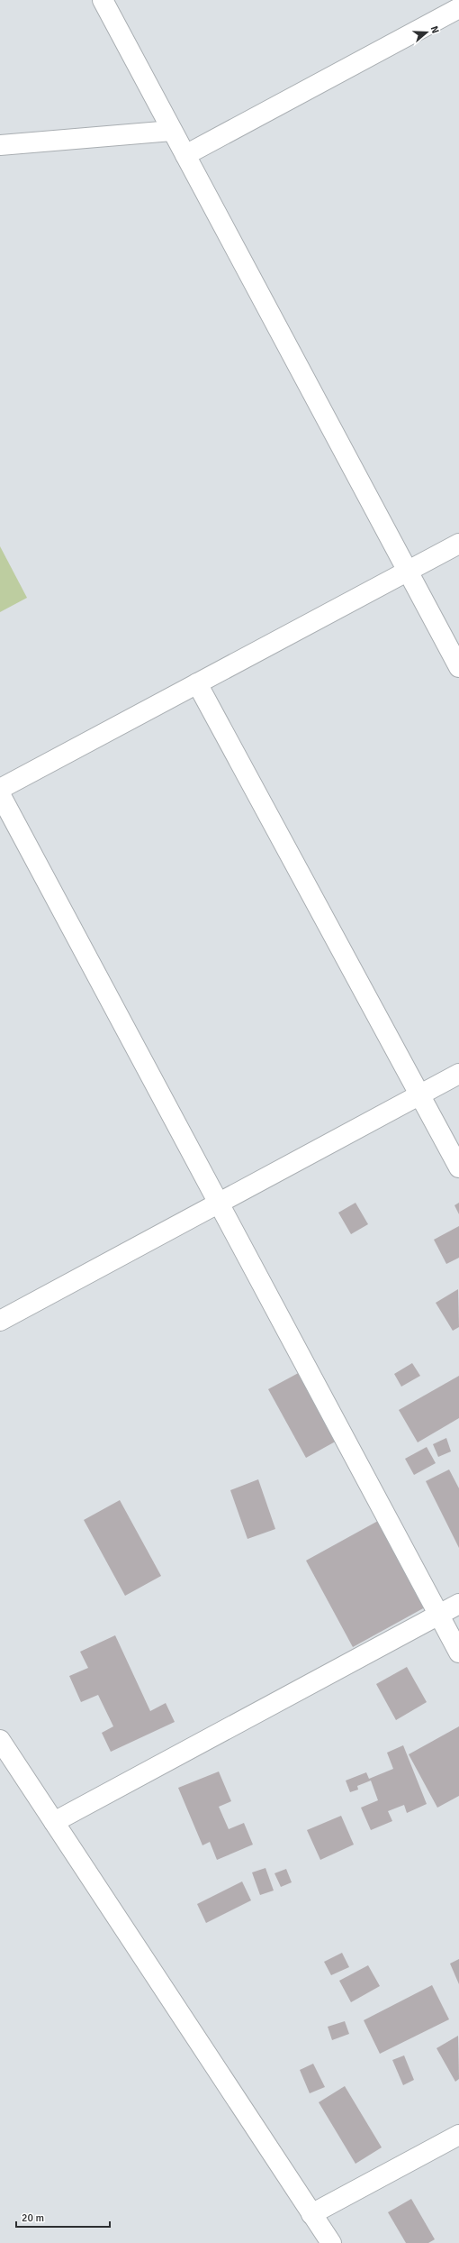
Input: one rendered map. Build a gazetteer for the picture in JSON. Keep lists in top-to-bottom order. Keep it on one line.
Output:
{"scale_bar":"20 m","north":"right"}
